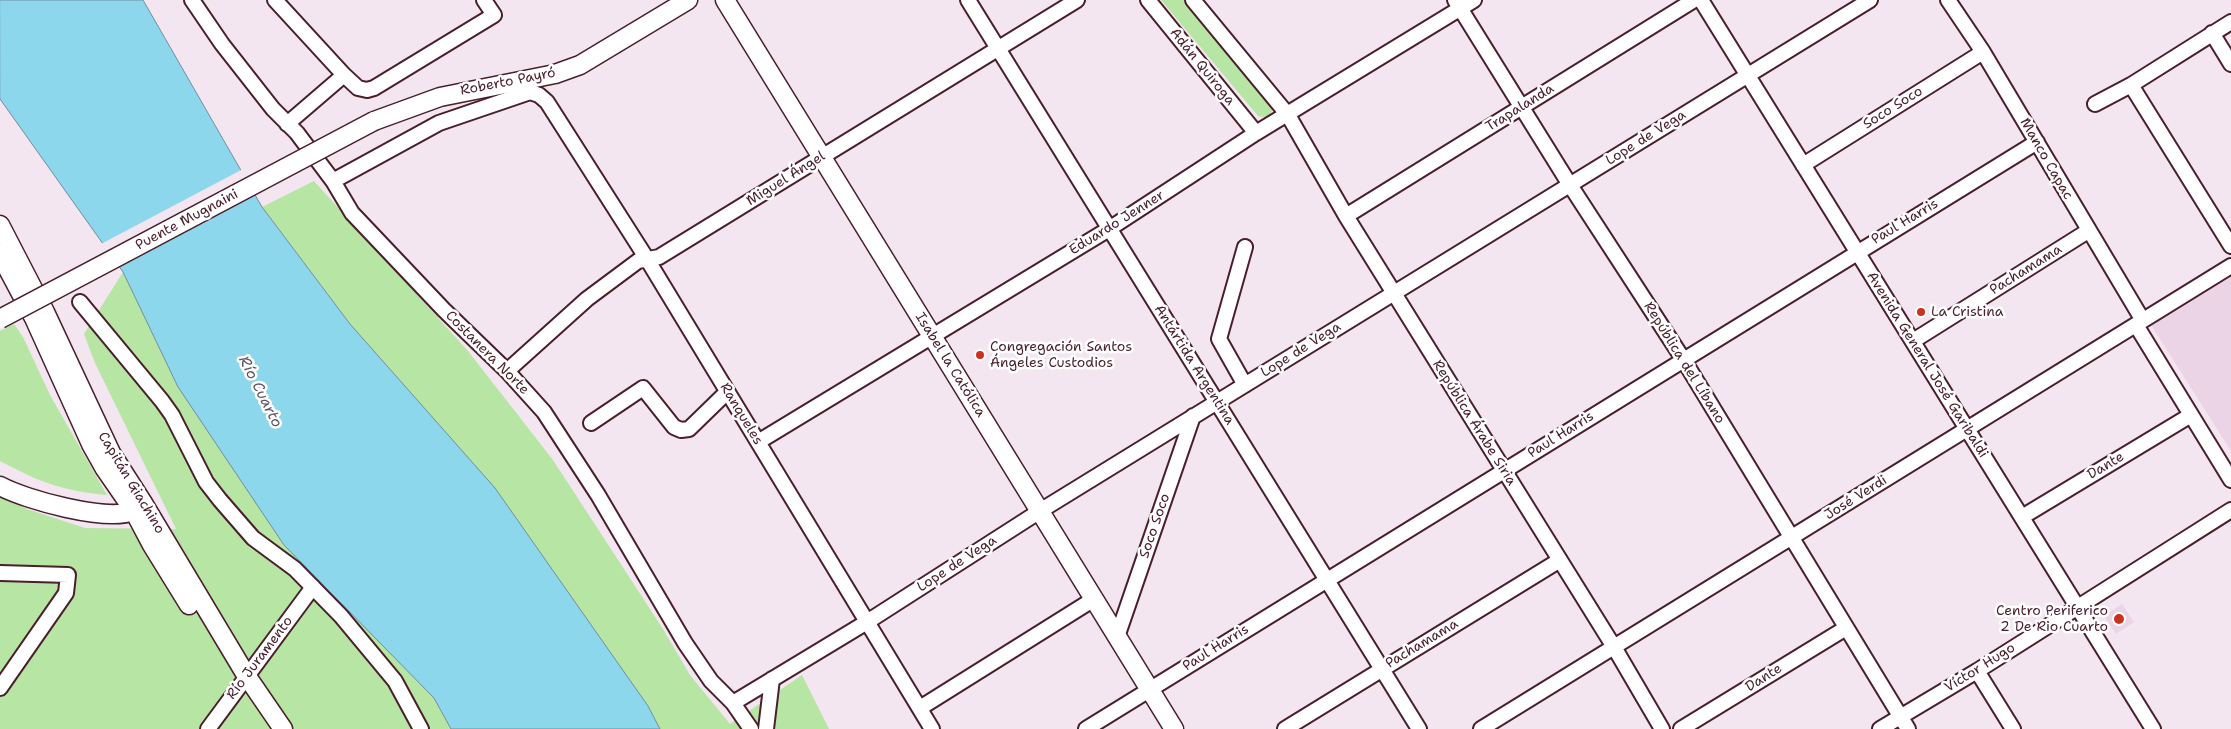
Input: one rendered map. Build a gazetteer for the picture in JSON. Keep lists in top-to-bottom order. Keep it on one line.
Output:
{"streets":{"main road":["Roberto Payró","Puente Mugnaini","Isabel la Católica","Capitán Giachino"],"street":["Adán Quiroga","Trapalanda","Soco Soco","Lope de Vega","Manco Capac","Miguel Ángel","Paul Harris","Eduardo Jenner","Pachamama","Costanera Norte","República del Líbano","Antártida Argentina","Avenida General José Garibaldi","Ranqueles","República Árabe Siria","Dante","José Verdi","Río Juramento","Víctor Hugo"]},"crossings":[["Adán Quiroga","Eduardo Jenner"],["Roberto Payró","Puente Mugnaini"],["Trapalanda","República del Líbano"],["Trapalanda","República Árabe Siria"],["Soco Soco","Lope de Vega"],["Soco Soco","Manco Capac"],["Soco Soco","Isabel la Católica"],["Soco Soco","Avenida General José Garibaldi"],["Lope de Vega","Costanera Norte"],["Lope de Vega","República del Líbano"],["Lope de Vega","Isabel la Católica"],["Lope de Vega","Antártida Argentina"],["Lope de Vega","Avenida General José Garibaldi"],["Lope de Vega","Ranqueles"],["Lope de Vega","República Árabe Siria"],["Manco Capac","Paul Harris"],["Manco Capac","Pachamama"],["Manco Capac","Dante"],["Manco Capac","José Verdi"],["Miguel Ángel","Costanera Norte"],["Miguel Ángel","Isabel la Católica"],["Miguel Ángel","Antártida Argentina"],["Miguel Ángel","Ranqueles"],["Paul Harris","República del Líbano"],["Paul Harris","Isabel la Católica"],["Paul Harris","Antártida Argentina"],["Paul Harris","Avenida General José Garibaldi"],["Paul Harris","República Árabe Siria"],["Eduardo Jenner","República del Líbano"],["Eduardo Jenner","Isabel la Católica"],["Eduardo Jenner","Antártida Argentina"],["Eduardo Jenner","Ranqueles"],["Eduardo Jenner","República Árabe Siria"],["Pachamama","Antártida Argentina"],["Pachamama","Avenida General José Garibaldi"],["Pachamama","República Árabe Siria"],["Costanera Norte","Ranqueles"],["República del Líbano","Dante"],["República del Líbano","José Verdi"],["República del Líbano","Víctor Hugo"],["Avenida General José Garibaldi","Dante"],["Avenida General José Garibaldi","José Verdi"],["Avenida General José Garibaldi","Víctor Hugo"],["República Árabe Siria","José Verdi"],["Capitán Giachino","Río Juramento"]],"water":["Río Cuarto"],"places":["La Cristina","Congregación Santos Ángeles Custodios","Centro Periferico 2 De Rio Cuarto"]}
